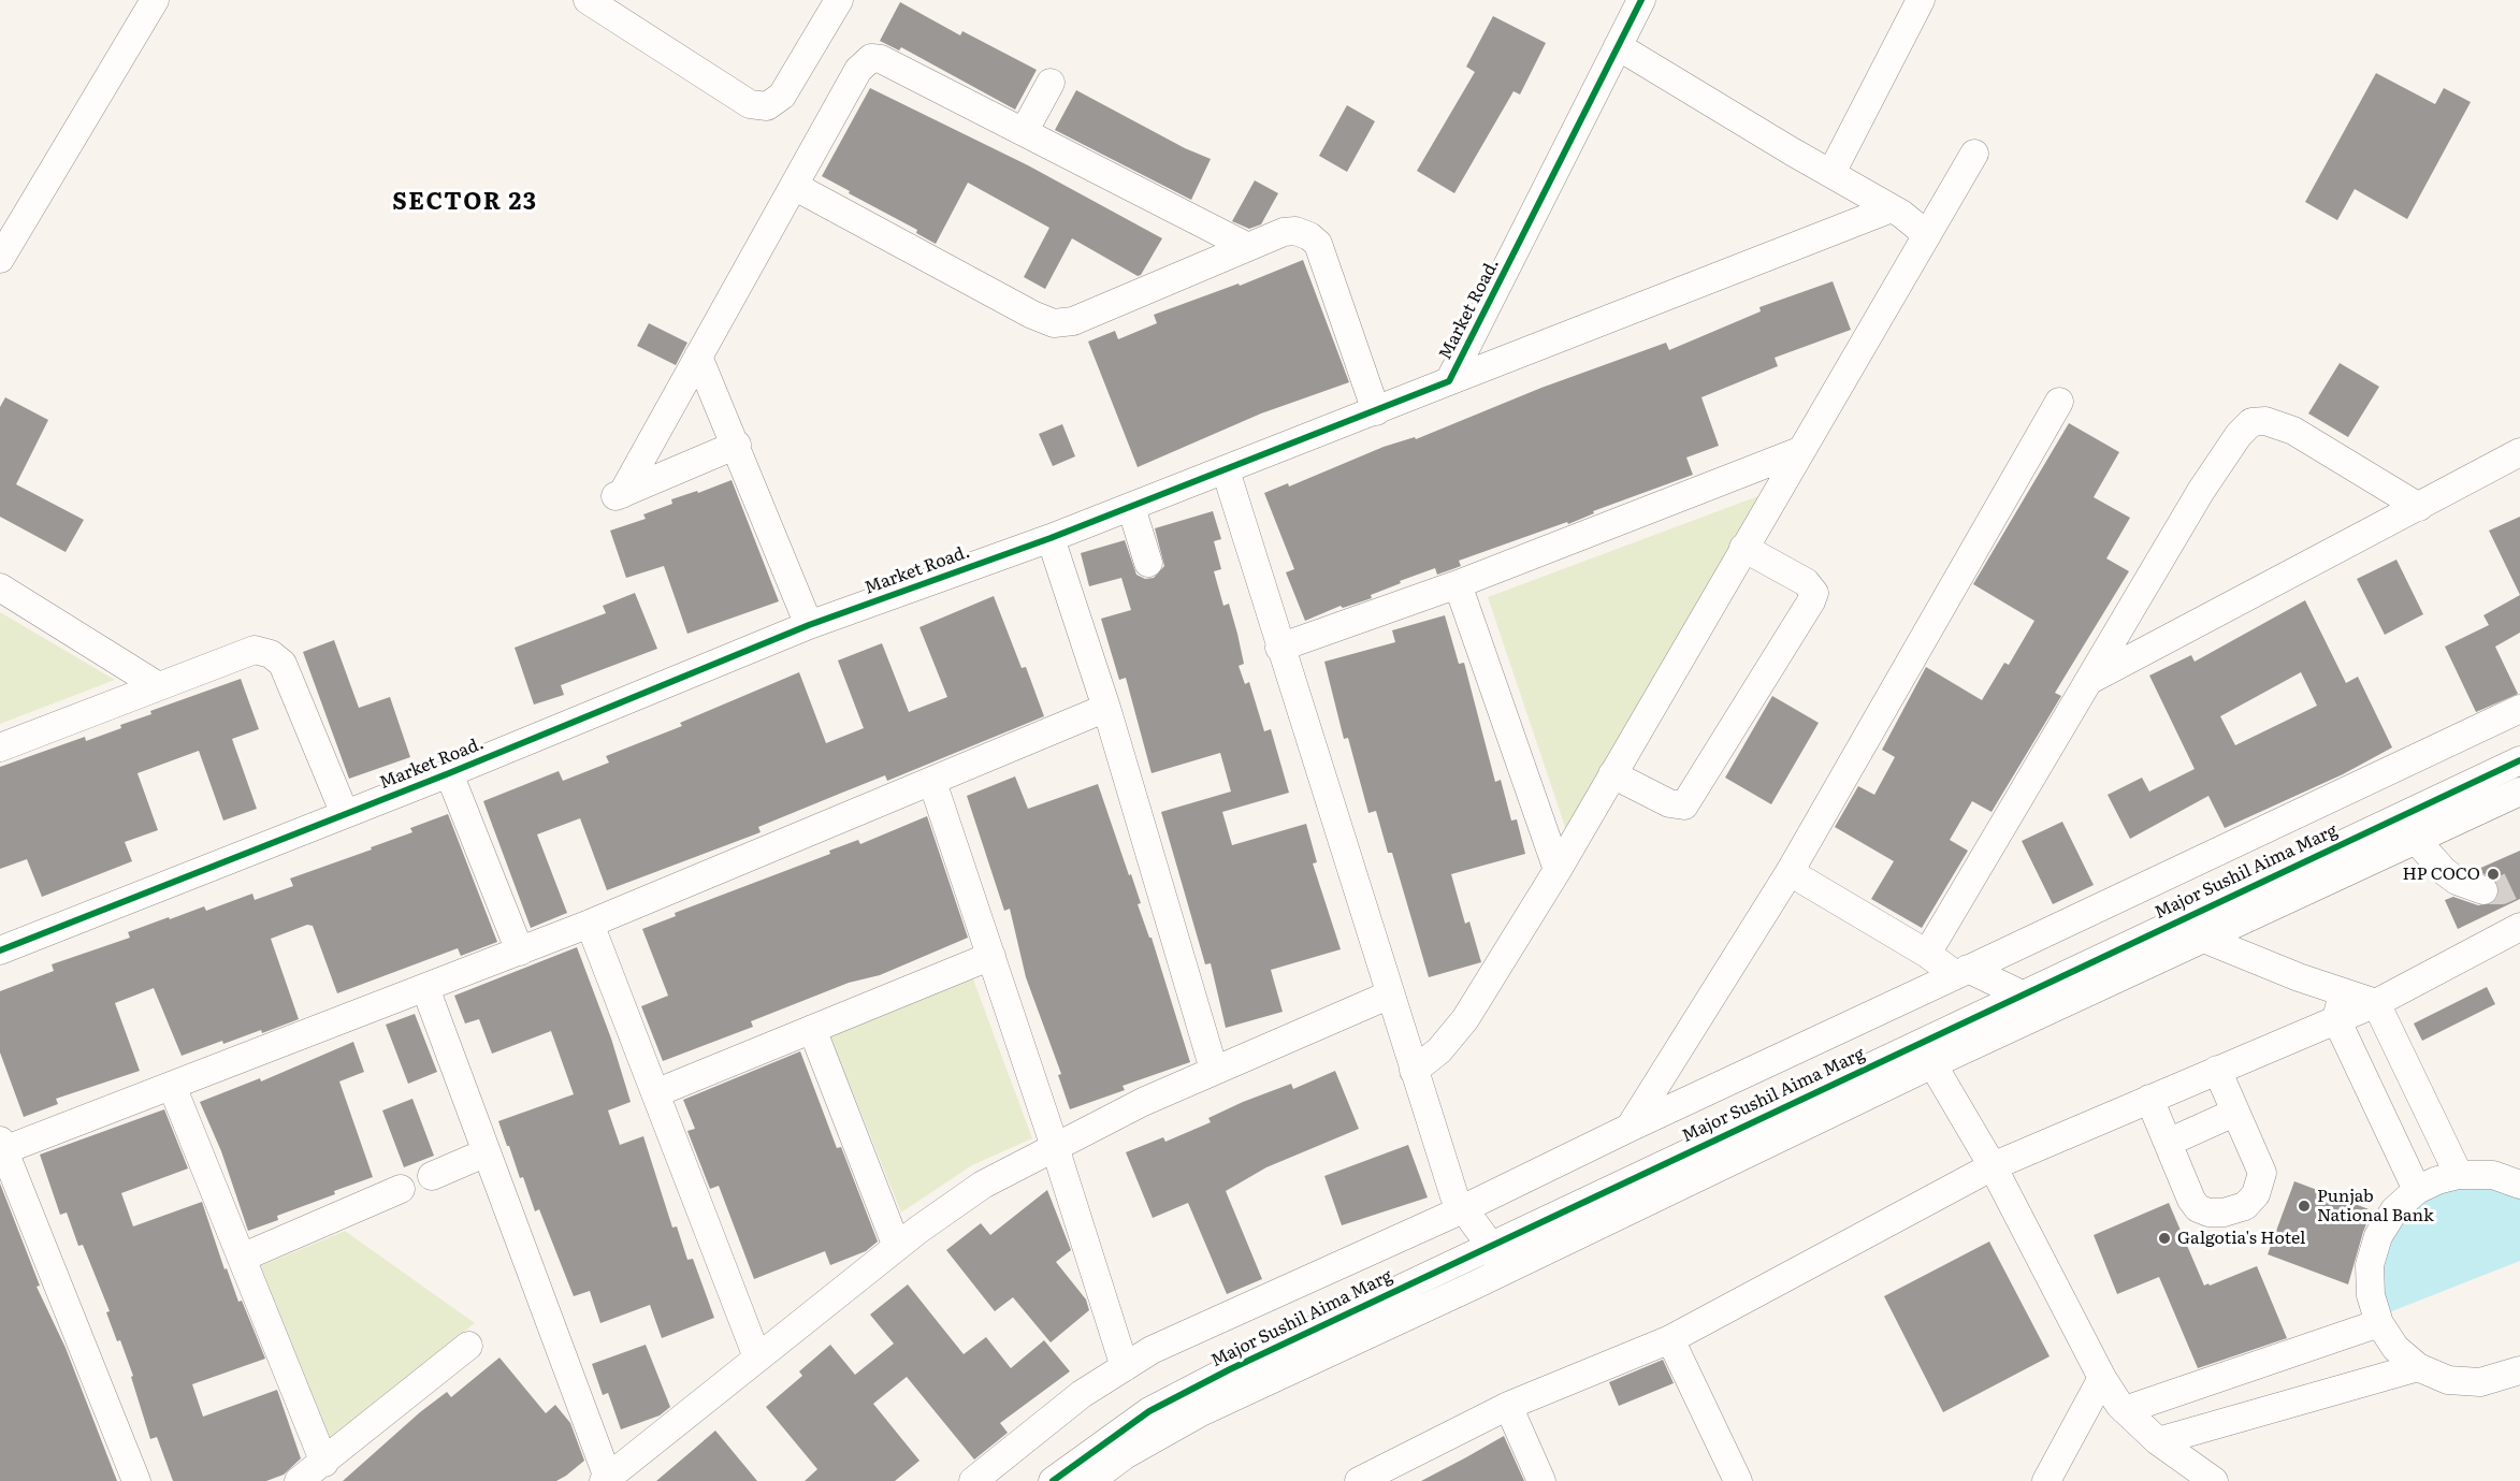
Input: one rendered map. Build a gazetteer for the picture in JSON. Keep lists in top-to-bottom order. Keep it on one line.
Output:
{"streets":{"street":["Market Road.","Major Sushil Aima Marg"]},"districts":["SECTOR 23"],"places":["HP COCO","Punjab National Bank","Galgotia's Hotel"]}
